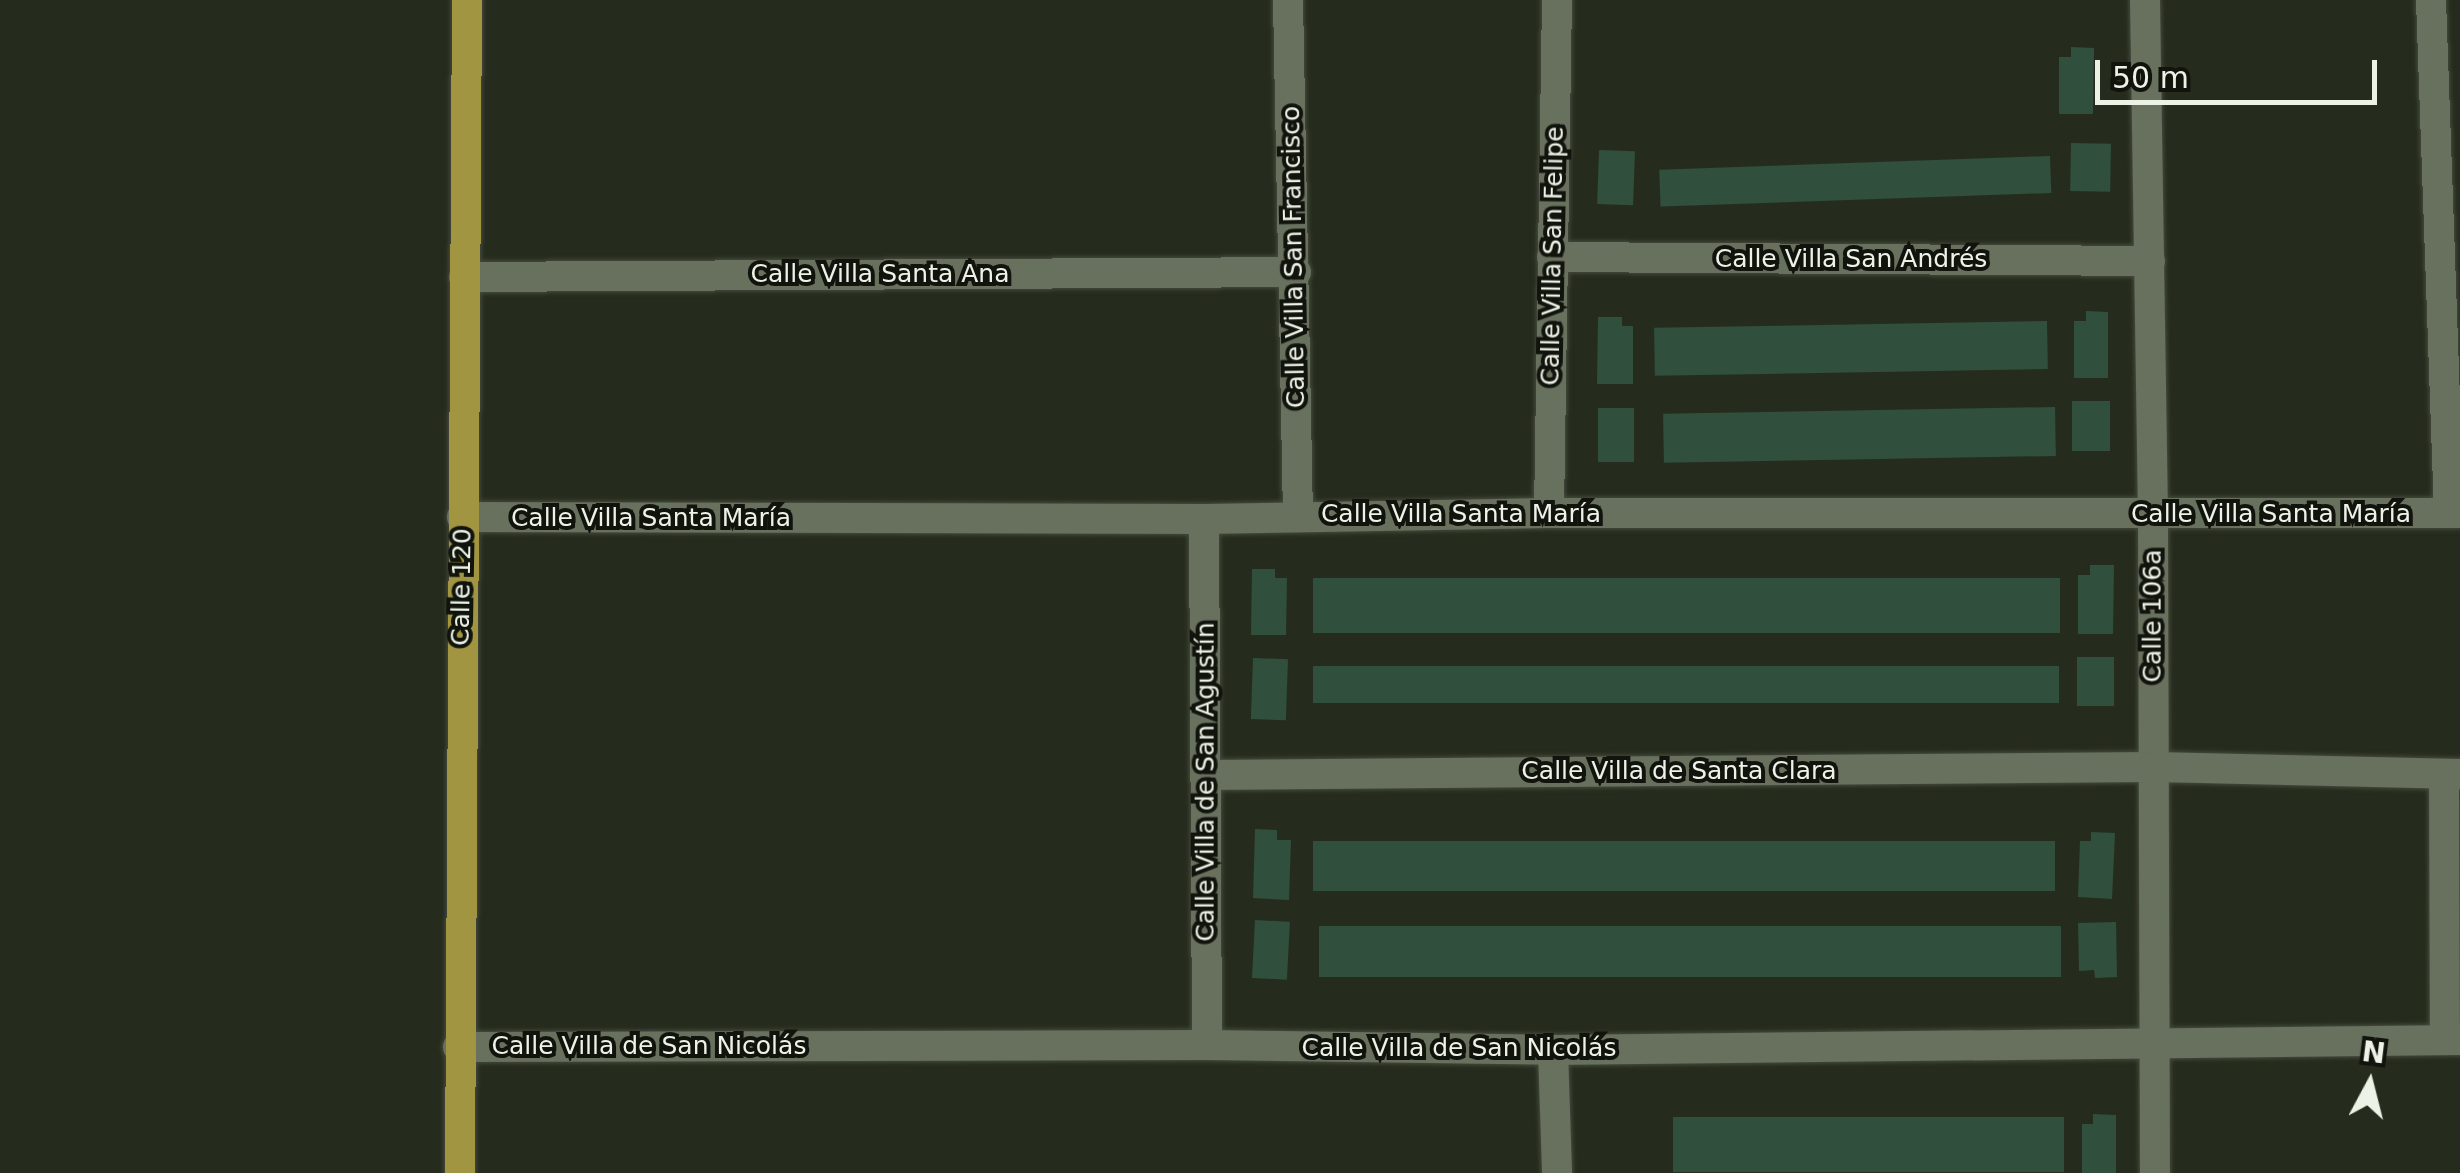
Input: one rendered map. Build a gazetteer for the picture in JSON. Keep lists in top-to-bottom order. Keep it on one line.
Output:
{"streets":{"main road":["Calle 120"],"street":["Calle Villa San Felipe","Calle Villa San Francisco","Calle Villa San Andrés","Calle Villa Santa Ana","Calle Villa Santa María","Calle 106a","Calle Villa de Santa Clara","Calle Villa de San Agustín","Calle Villa de San Nicolás"]},"crossings":[["Calle Villa San Felipe","Calle Villa San Andrés"],["Calle Villa San Felipe","Calle Villa Santa María"],["Calle Villa San Francisco","Calle Villa Santa Ana"],["Calle Villa San Francisco","Calle Villa Santa María"],["Calle Villa San Andrés","Calle 106a"],["Calle Villa Santa Ana","Calle 120"],["Calle Villa Santa María","Calle 120"],["Calle Villa Santa María","Calle 106a"],["Calle Villa Santa María","Calle Villa de San Agustín"],["Calle 120","Calle Villa de San Nicolás"],["Calle 106a","Calle Villa de Santa Clara"],["Calle 106a","Calle Villa de San Nicolás"],["Calle Villa de Santa Clara","Calle Villa de San Agustín"],["Calle Villa de San Agustín","Calle Villa de San Nicolás"]],"scale_bar":"50 m","north":"top"}
